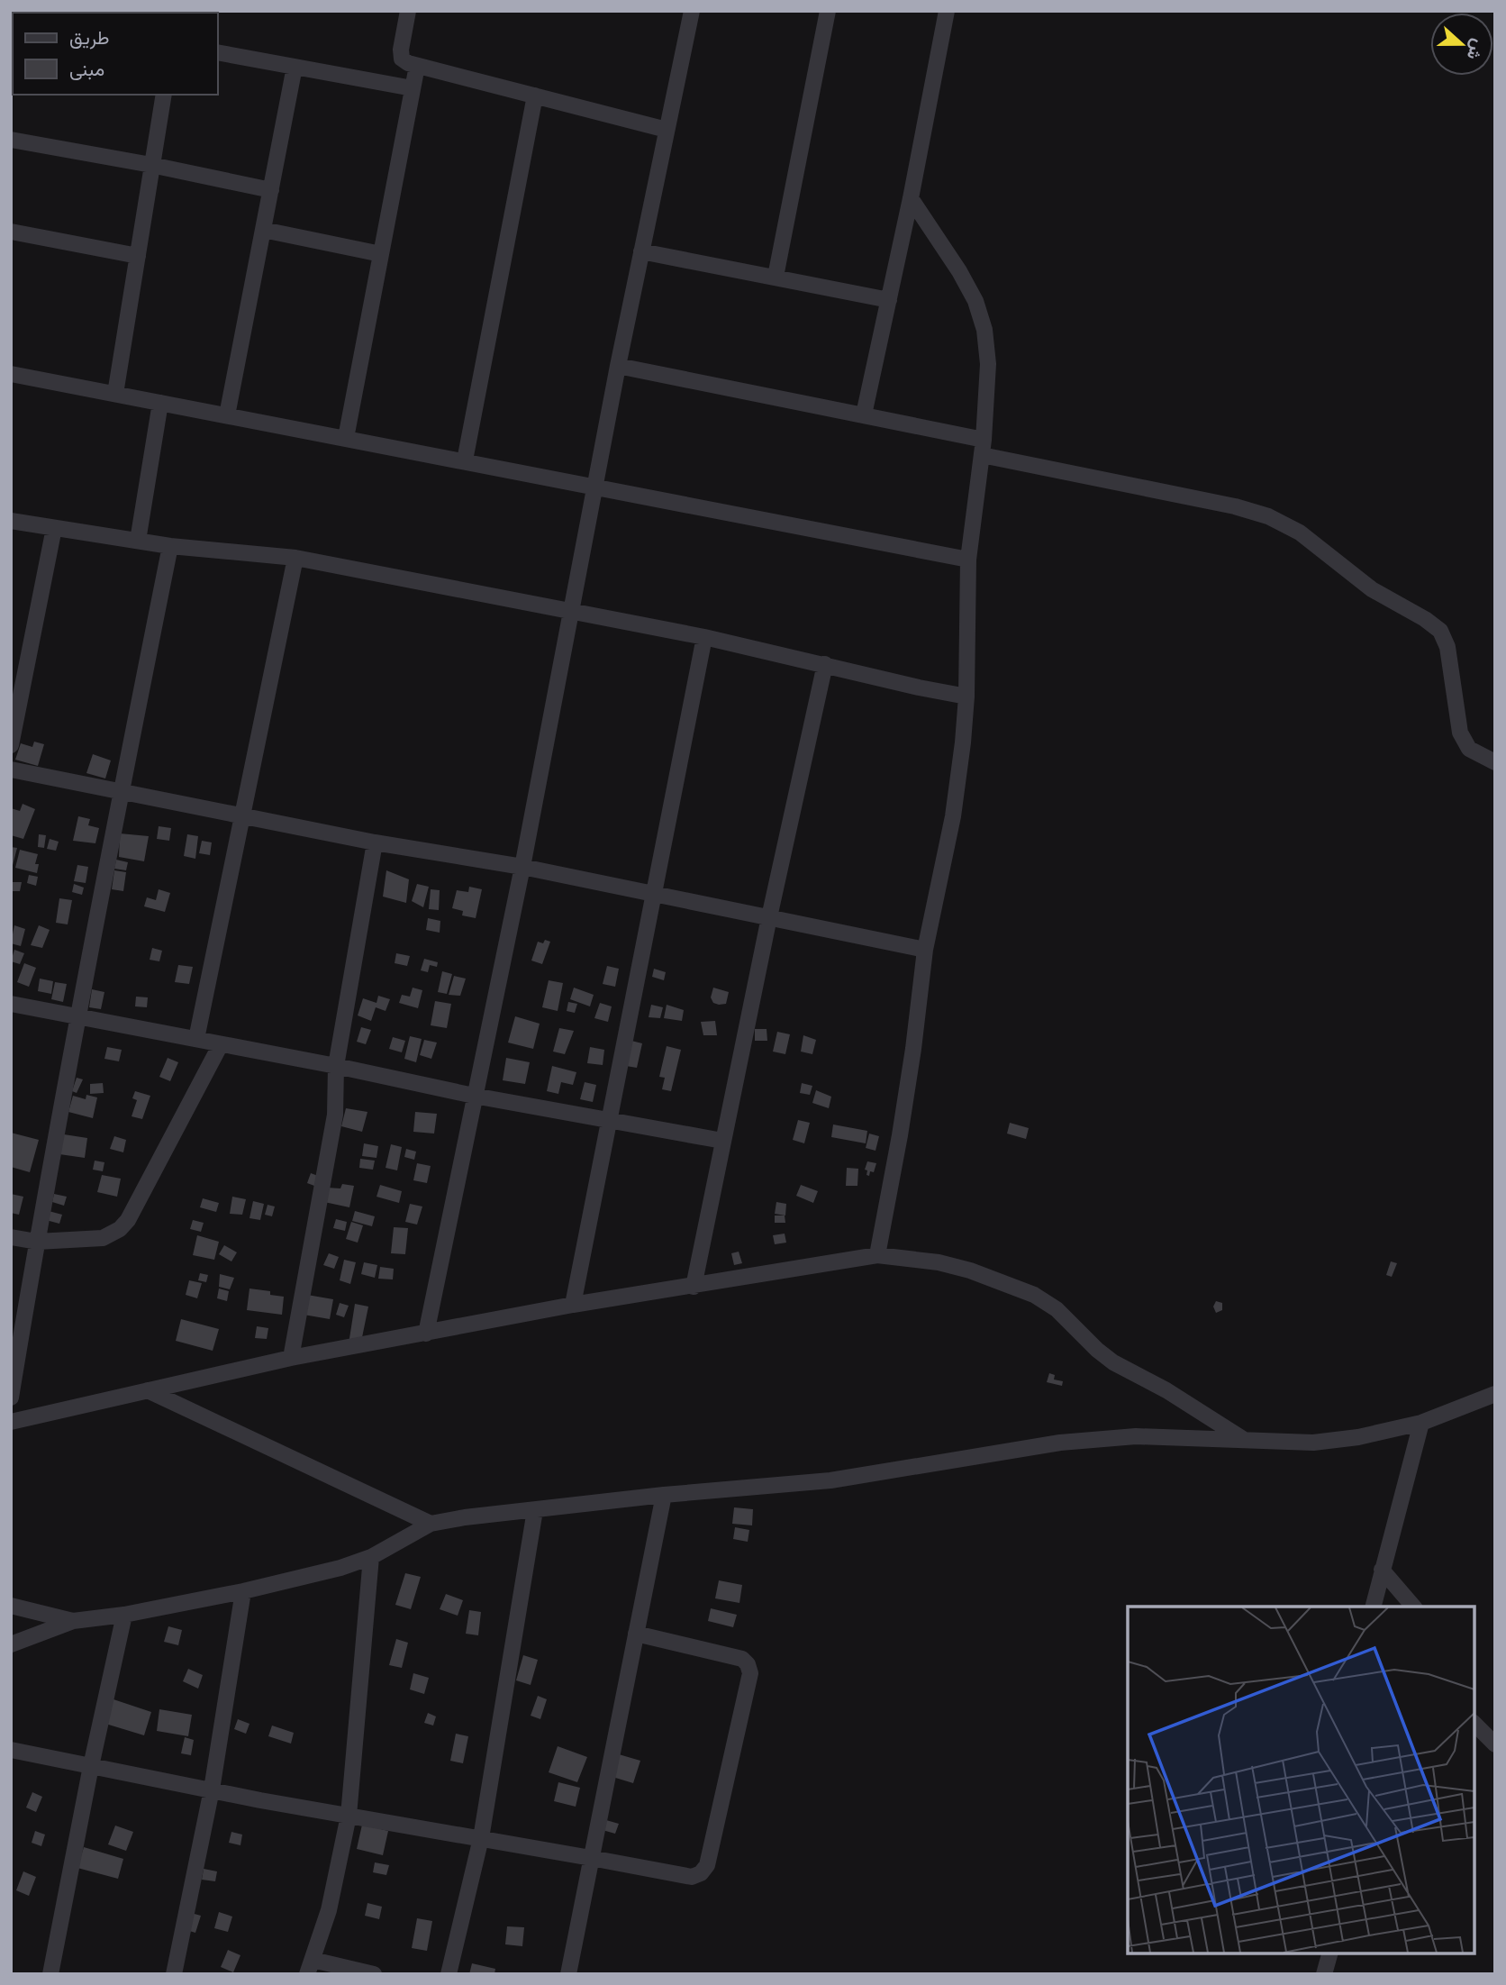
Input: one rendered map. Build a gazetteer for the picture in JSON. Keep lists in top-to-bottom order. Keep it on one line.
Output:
{"legend":["طريق","مبنى"],"north":"right"}
